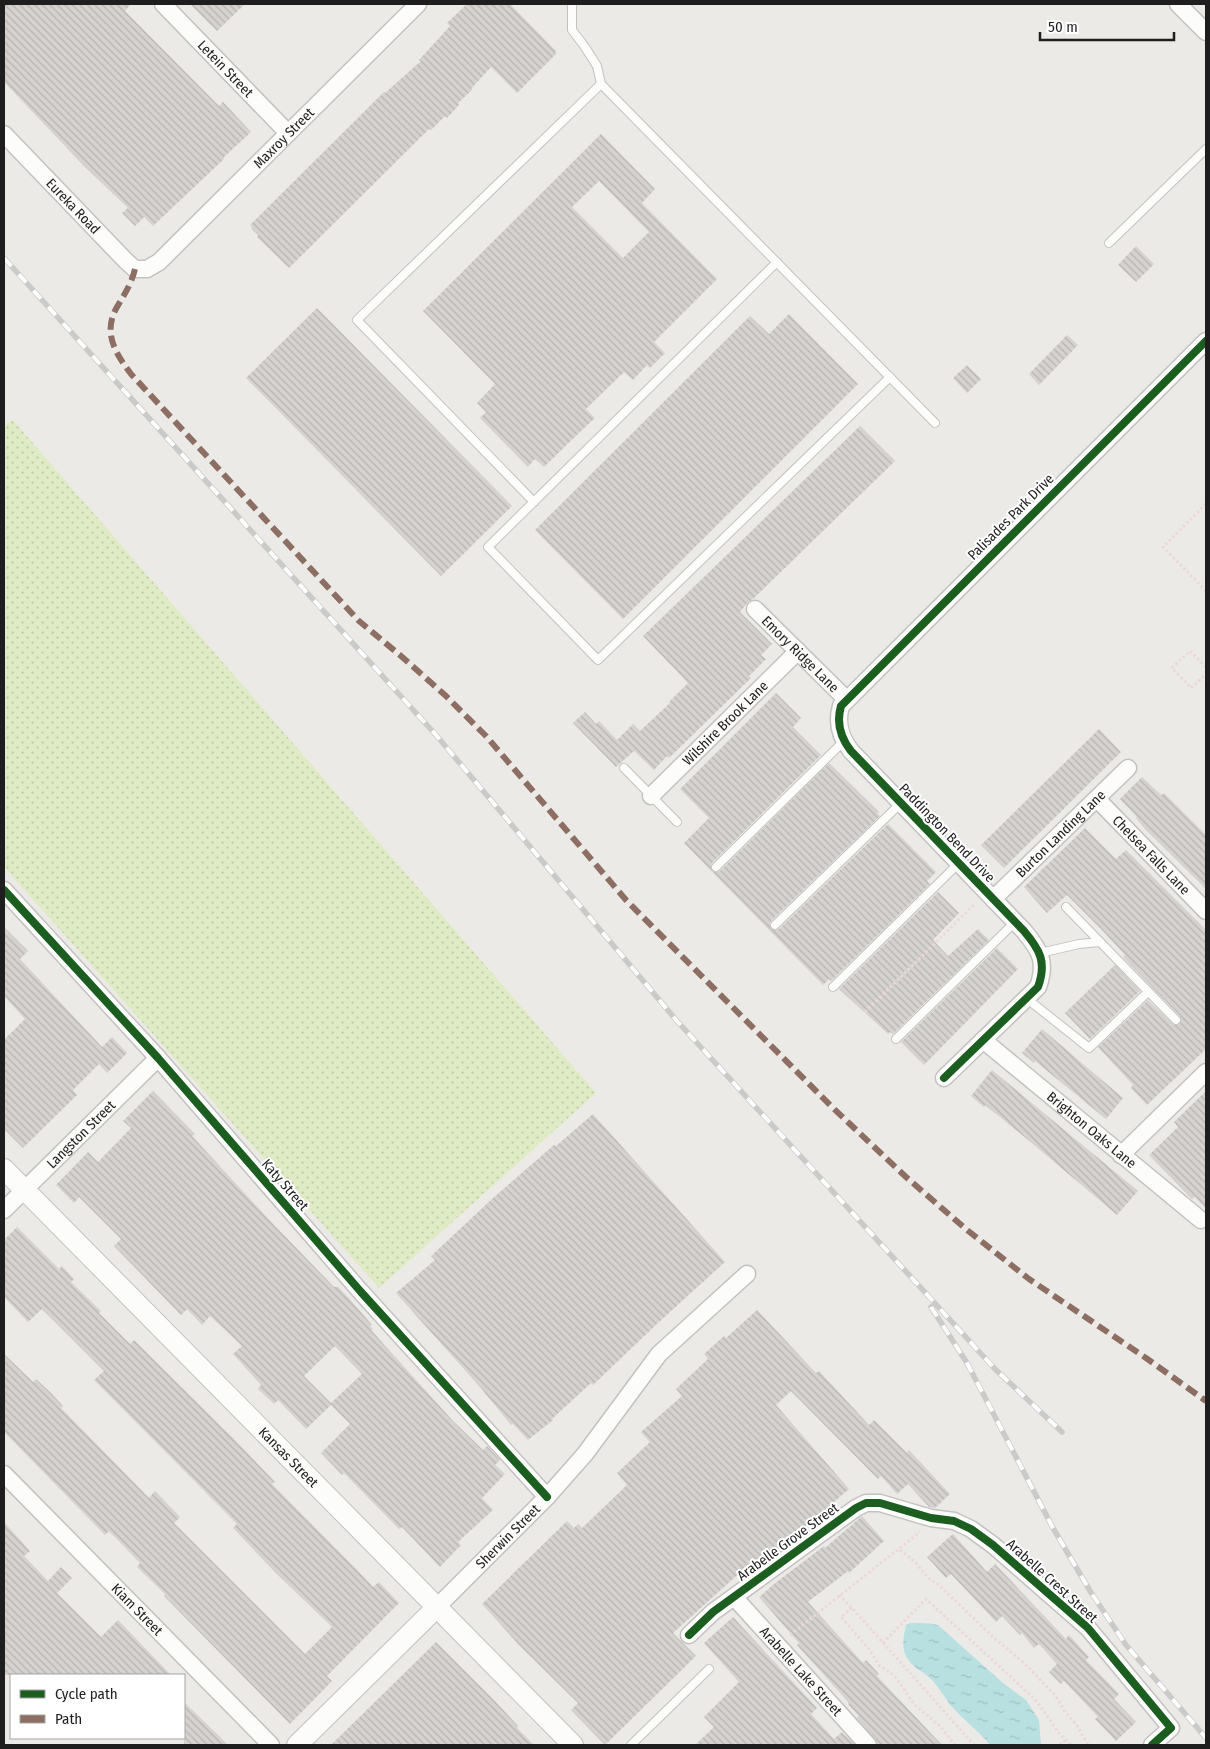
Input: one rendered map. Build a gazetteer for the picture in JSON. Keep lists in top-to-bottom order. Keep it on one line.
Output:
{"streets":{"street":["Letein Street","Maxroy Street","Eureka Road","Palisades Park Drive","Emory Ridge Lane","Wilshire Brook Lane","Paddington Bend Drive","Burton Landing Lane","Chelsea Falls Lane","Brighton Oaks Lane","Langston Street","Katy Street","Kansas Street","Sherwin Street","Arabelle Grove Street","Arabelle Crest Street","Kiam Street","Arabelle Lake Street"]},"crossings":[["Letein Street","Maxroy Street"],["Maxroy Street","Eureka Road"],["Palisades Park Drive","Emory Ridge Lane"],["Palisades Park Drive","Paddington Bend Drive"],["Emory Ridge Lane","Wilshire Brook Lane"],["Paddington Bend Drive","Burton Landing Lane"],["Burton Landing Lane","Chelsea Falls Lane"],["Langston Street","Katy Street"],["Langston Street","Kansas Street"],["Katy Street","Sherwin Street"],["Kansas Street","Sherwin Street"],["Arabelle Grove Street","Arabelle Crest Street"],["Arabelle Grove Street","Arabelle Lake Street"]],"legend":["Cycle path","Path"],"scale_bar":"50 m"}
